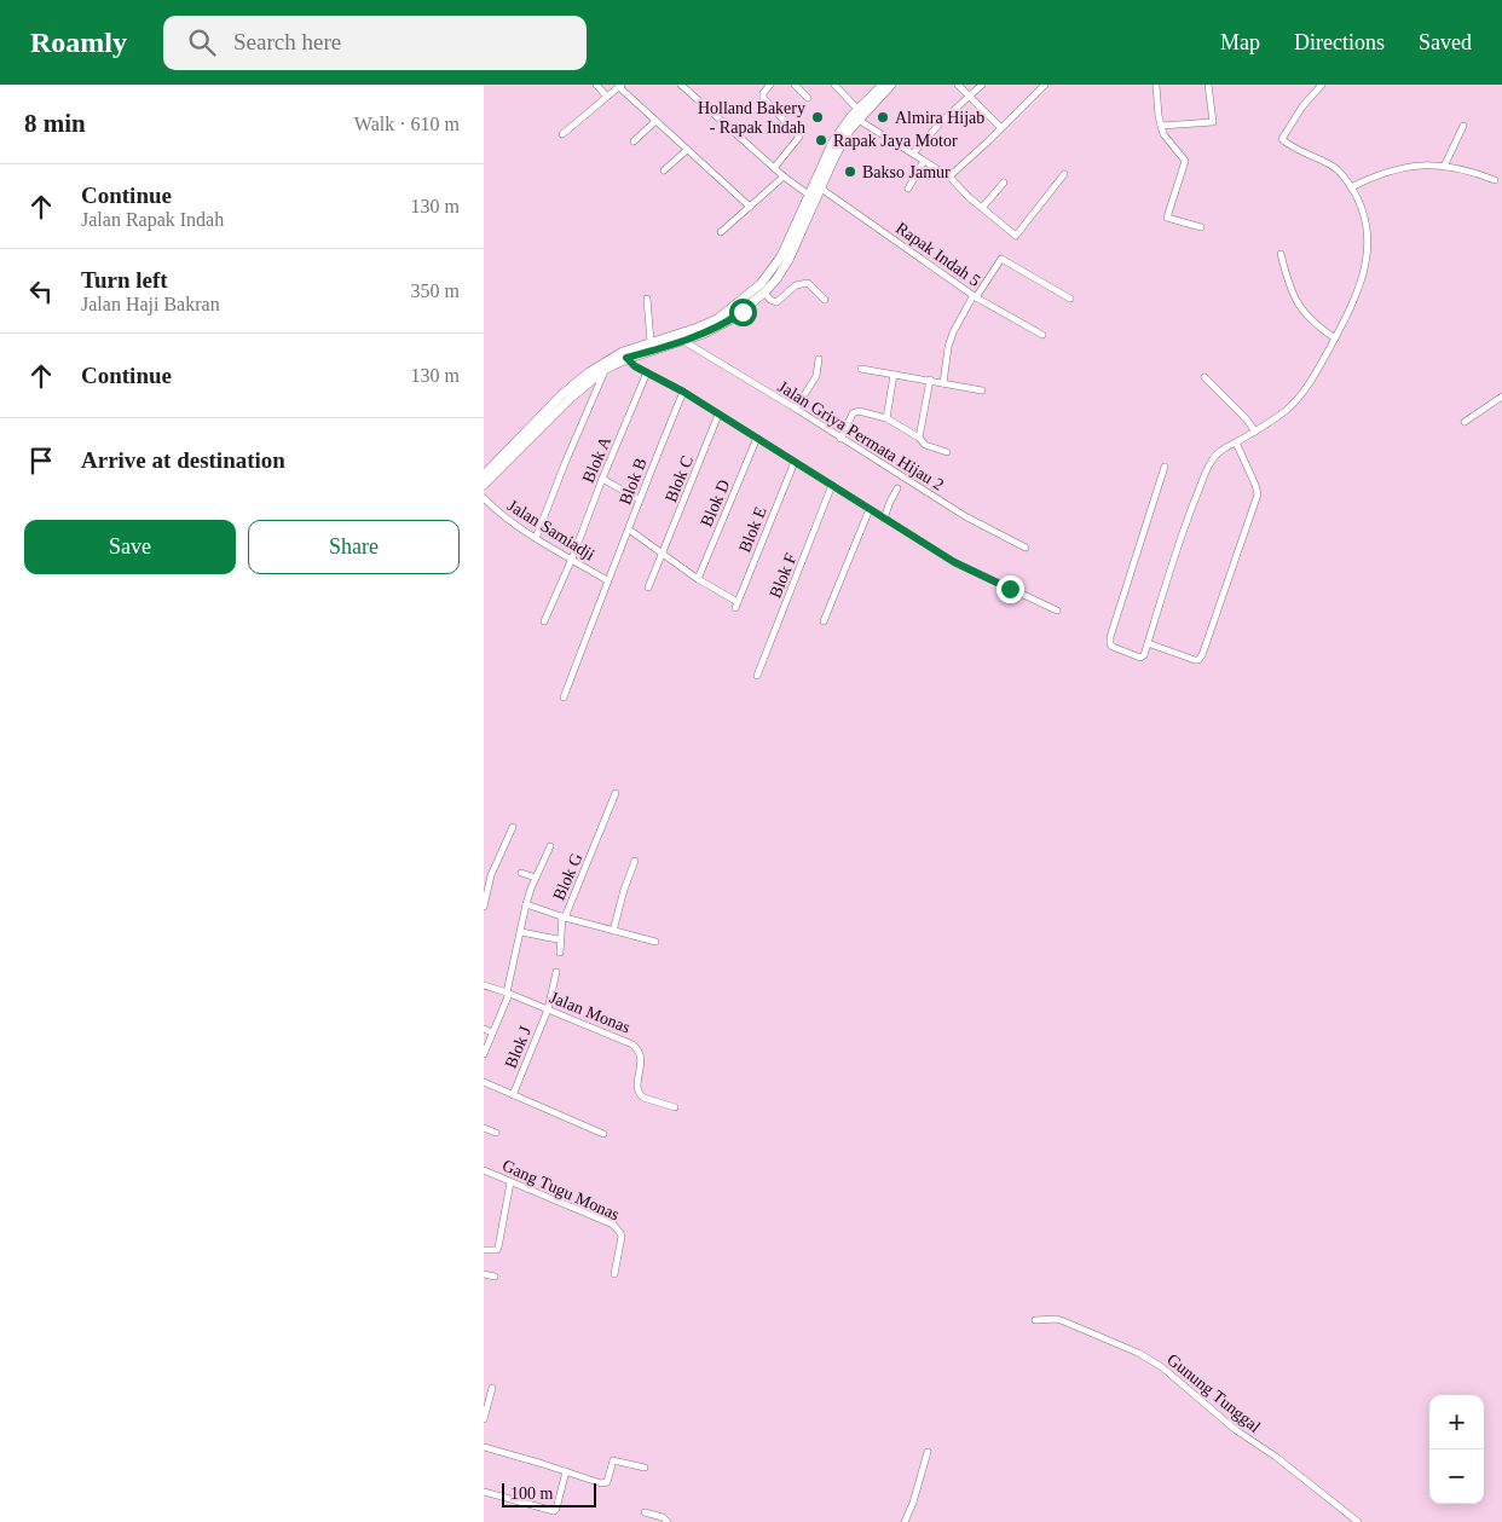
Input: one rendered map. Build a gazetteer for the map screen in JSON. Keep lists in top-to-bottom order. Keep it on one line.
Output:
{"streets":{"street":["Rapak Indah 5","Jalan Griya Permata Hijau 2","Blok A","Blok C","Blok B","Blok D","Jalan Samiadji","Blok E","Blok F","Blok G","Jalan Monas","Blok J","Gang Tugu Monas","Gunung Tunggal"]},"crossings":[["Blok A","Jalan Samiadji"],["Blok B","Jalan Samiadji"],["Blok D","Blok E"],["Blok G","Jalan Monas"],["Jalan Monas","Blok J"]],"places":["Holland Bakery - Rapak Indah","Almira Hijab","Rapak Jaya Motor","Bakso Jamur"],"scale_bar":"100 m","page":{"header":"Roamly","search":"Search here","nav":["Map","Directions","Saved"],"heading":["8 min","Walk · 610 m"],"list":[["Continue","Jalan Rapak Indah","130 m"],["Turn left","Jalan Haji Bakran","350 m"],["Continue","130 m"],"Arrive at destination"],"buttons":["Save","Share"],"map_buttons":["+","−"],"scale":"100 m"}}
